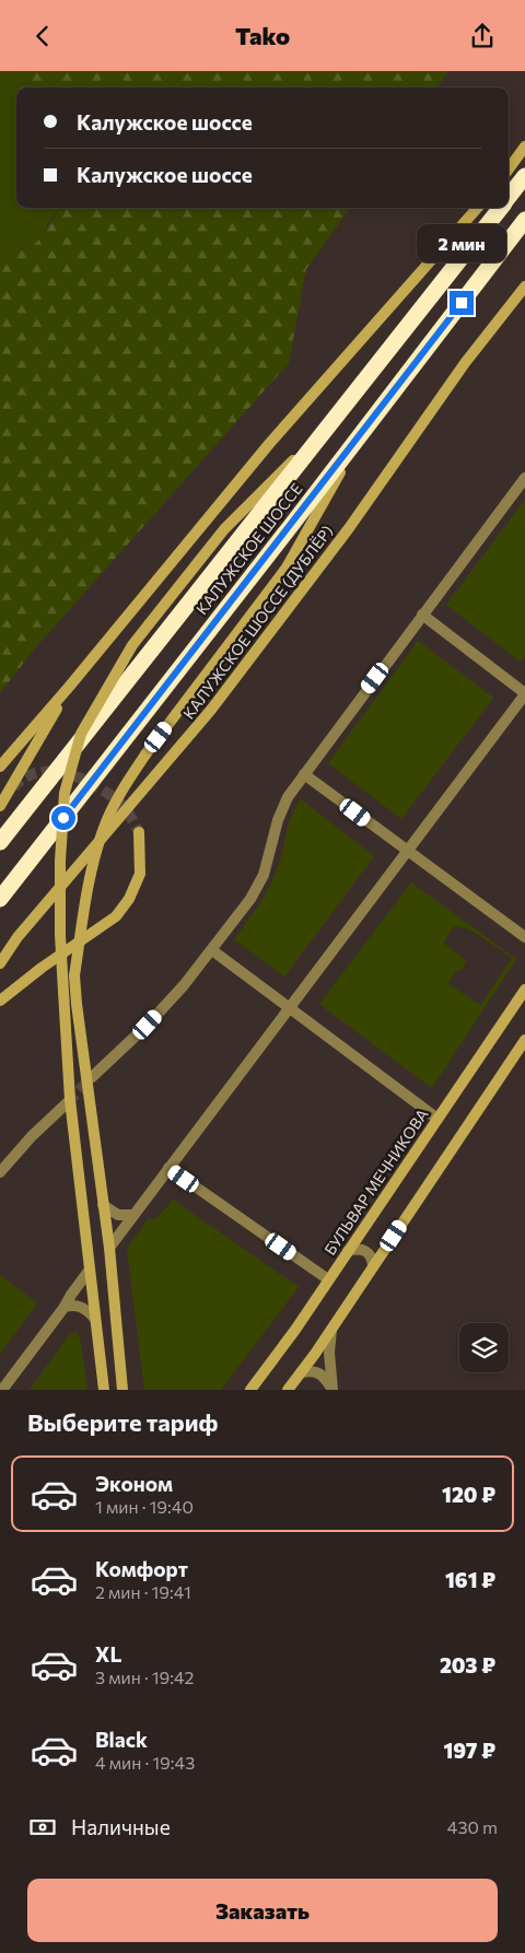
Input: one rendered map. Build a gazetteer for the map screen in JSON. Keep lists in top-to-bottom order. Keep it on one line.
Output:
{"streets":{"highway":["КАЛУЖСКОЕ ШОССЕ"],"street":["КАЛУЖСКОЕ ШОССЕ (ДУБЛЁР)","БУЛЬВАР МЕЧНИКОВА"]},"page":{"header":"Tako","banner":["Калужское шоссе","Калужское шоссе"],"bubble":"2 мин","heading":"Выберите тариф","list":[{"name":"Эконом","note":"1 мин · 19:40","value":"120 ₽"},{"name":"Комфорт","note":"2 мин · 19:41","value":"161 ₽"},{"name":"XL","note":"3 мин · 19:42","value":"203 ₽"},{"name":"Black","note":"4 мин · 19:43","value":"197 ₽"}],"pay":["Наличные","430 m"],"buttons":"Заказать"}}
